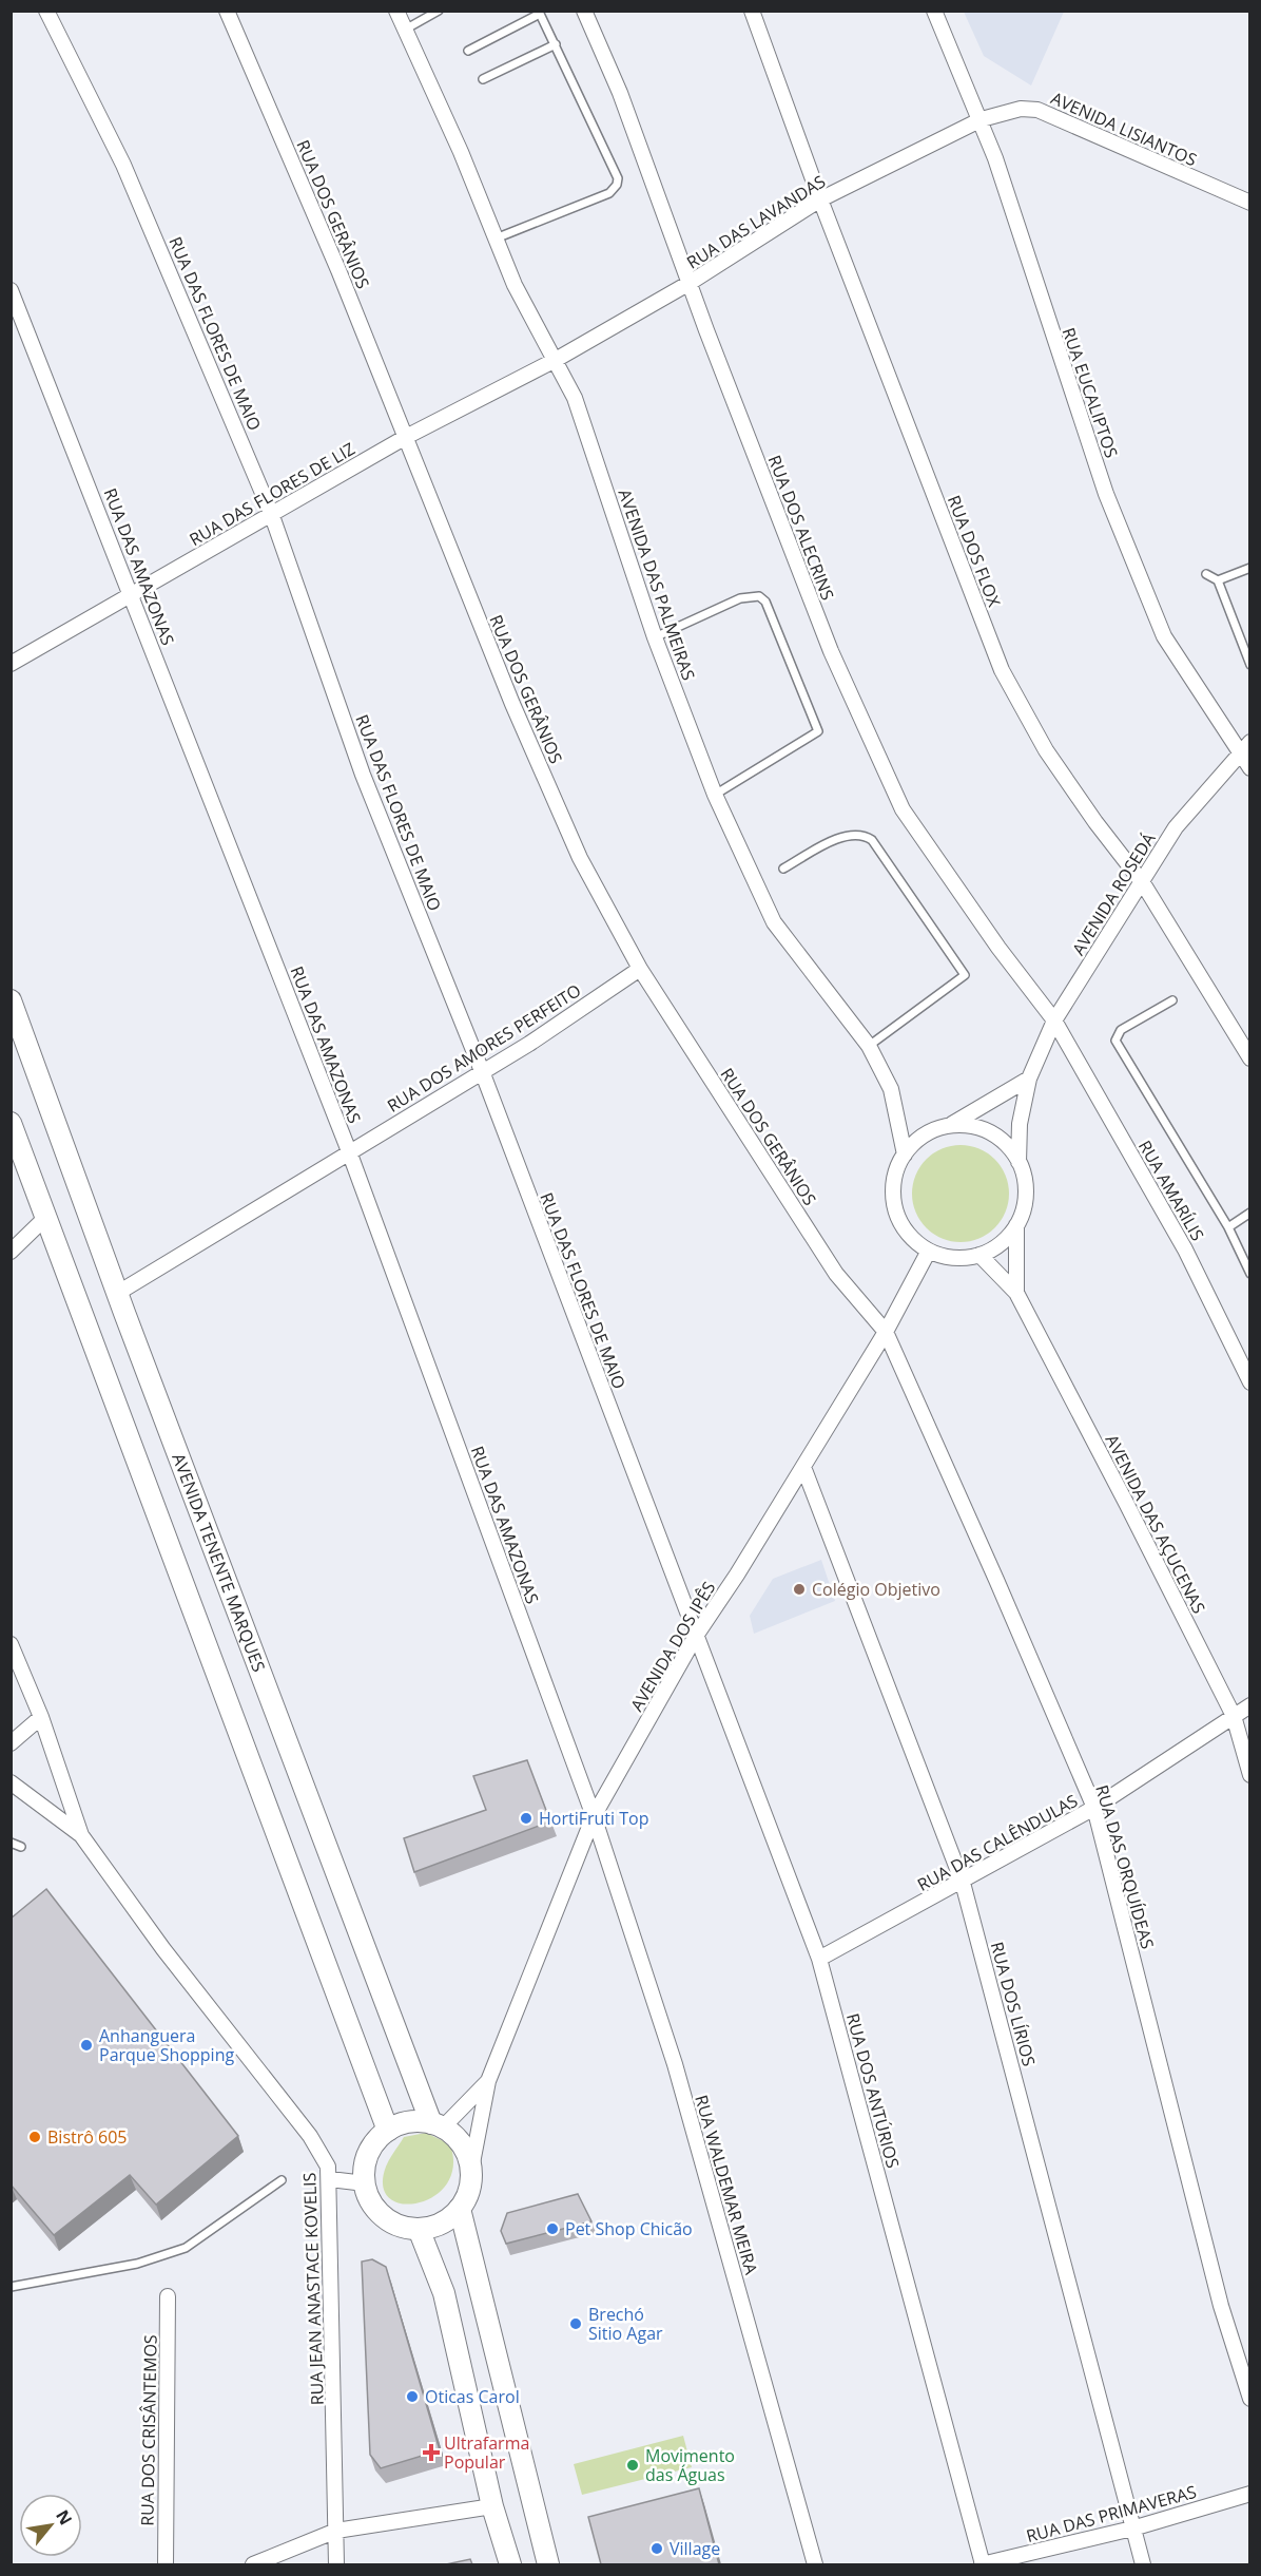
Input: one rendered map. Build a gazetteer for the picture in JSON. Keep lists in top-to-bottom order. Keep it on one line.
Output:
{"streets":{"main road":["AVENIDA TENENTE MARQUES"],"street":["AVENIDA LISIANTOS","RUA DOS GERÂNIOS","RUA DAS LAVANDAS","RUA DAS FLORES DE MAIO","RUA EUCALIPTOS","RUA DAS FLORES DE LIZ","RUA DOS ALECRINS","RUA DOS FLOX","RUA DAS AMAZONAS","AVENIDA DAS PALMEIRAS","AVENIDA ROSEDÁ","RUA DOS AMORES PERFEITO","RUA AMARÍLIS","AVENIDA DAS AÇUCENAS","AVENIDA DOS IPÊS","RUA DAS CALÊNDULAS","RUA DAS ORQUÍDEAS","RUA DOS LÍRIOS","RUA DOS ANTÚRIOS","RUA WALDEMAR MEIRA","RUA JEAN ANASTACE KOVELIS","RUA DOS CRISÂNTEMOS","RUA DAS PRIMAVERAS"]},"crossings":[["AVENIDA LISIANTOS","RUA DAS LAVANDAS"],["AVENIDA LISIANTOS","RUA EUCALIPTOS"],["RUA DOS GERÂNIOS","RUA DAS FLORES DE LIZ"],["RUA DOS GERÂNIOS","RUA DOS AMORES PERFEITO"],["RUA DOS GERÂNIOS","AVENIDA DOS IPÊS"],["RUA DOS GERÂNIOS","RUA DAS ORQUÍDEAS"],["RUA DAS LAVANDAS","RUA EUCALIPTOS"],["RUA DAS LAVANDAS","RUA DAS FLORES DE LIZ"],["RUA DAS LAVANDAS","RUA DOS ALECRINS"],["RUA DAS LAVANDAS","RUA DOS FLOX"],["RUA DAS LAVANDAS","AVENIDA DAS PALMEIRAS"],["RUA DAS FLORES DE MAIO","RUA DAS FLORES DE LIZ"],["RUA DAS FLORES DE MAIO","RUA DOS AMORES PERFEITO"],["RUA DAS FLORES DE MAIO","AVENIDA DOS IPÊS"],["RUA DAS FLORES DE MAIO","RUA DOS ANTÚRIOS"],["RUA EUCALIPTOS","AVENIDA ROSEDÁ"],["RUA DAS FLORES DE LIZ","RUA DAS AMAZONAS"],["RUA DAS FLORES DE LIZ","AVENIDA DAS PALMEIRAS"],["RUA DOS ALECRINS","AVENIDA ROSEDÁ"],["RUA DOS ALECRINS","RUA AMARÍLIS"],["RUA DOS FLOX","AVENIDA ROSEDÁ"],["RUA DAS AMAZONAS","RUA DOS AMORES PERFEITO"],["RUA DAS AMAZONAS","AVENIDA DOS IPÊS"],["RUA DAS AMAZONAS","RUA WALDEMAR MEIRA"],["AVENIDA DAS PALMEIRAS","AVENIDA ROSEDÁ"],["AVENIDA DAS PALMEIRAS","AVENIDA DAS AÇUCENAS"],["AVENIDA DAS PALMEIRAS","AVENIDA DOS IPÊS"],["AVENIDA ROSEDÁ","RUA AMARÍLIS"],["AVENIDA ROSEDÁ","AVENIDA DAS AÇUCENAS"],["AVENIDA ROSEDÁ","AVENIDA DOS IPÊS"],["RUA DOS AMORES PERFEITO","AVENIDA TENENTE MARQUES"],["AVENIDA DAS AÇUCENAS","AVENIDA DOS IPÊS"],["AVENIDA DAS AÇUCENAS","RUA DAS CALÊNDULAS"],["AVENIDA TENENTE MARQUES","AVENIDA DOS IPÊS"],["AVENIDA DOS IPÊS","RUA DAS ORQUÍDEAS"],["AVENIDA DOS IPÊS","RUA DOS LÍRIOS"],["AVENIDA DOS IPÊS","RUA DOS ANTÚRIOS"],["AVENIDA DOS IPÊS","RUA WALDEMAR MEIRA"],["RUA DAS CALÊNDULAS","RUA DAS ORQUÍDEAS"],["RUA DAS CALÊNDULAS","RUA DOS LÍRIOS"],["RUA DAS CALÊNDULAS","RUA DOS ANTÚRIOS"],["RUA DOS LÍRIOS","RUA DAS PRIMAVERAS"],["RUA DOS ANTÚRIOS","RUA DAS PRIMAVERAS"]],"places":{"other":["Colégio Objetivo","HortiFruti Top","Anhanguera Parque Shopping","Bistrô 605","Pet Shop Chicão","Brechó Sitio Agar","Oticas Carol","Movimento das Águas","Village"],"health":["Ultrafarma Popular"]},"north":"top right"}
